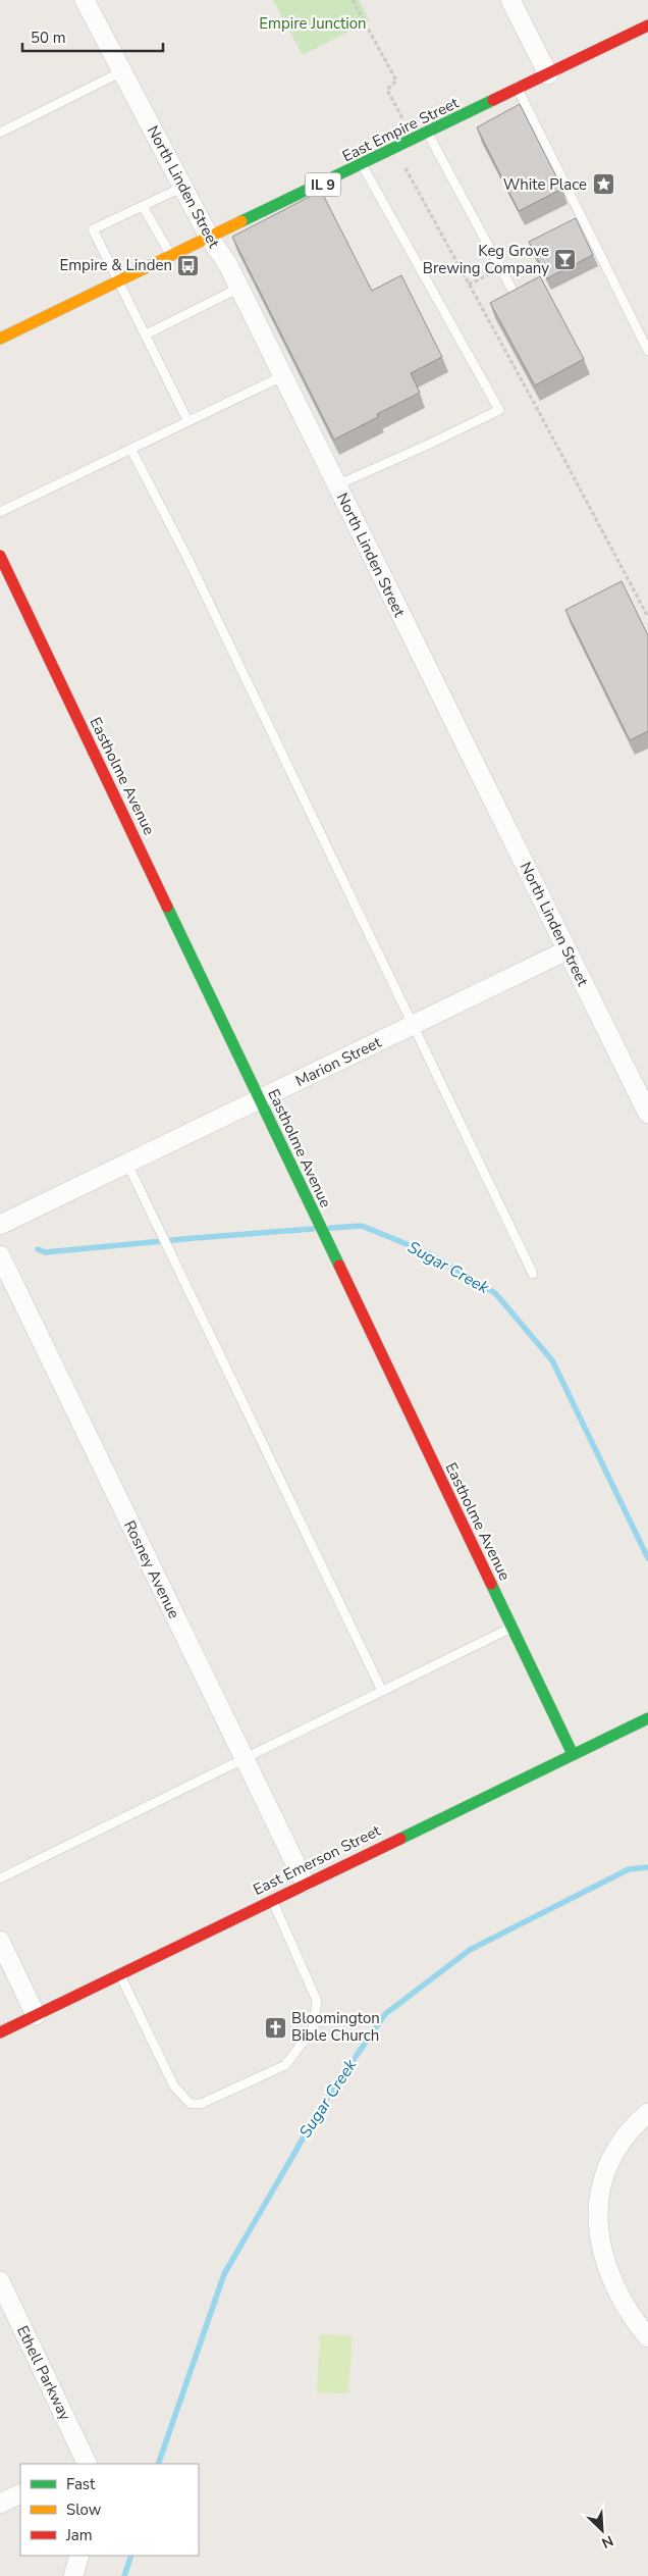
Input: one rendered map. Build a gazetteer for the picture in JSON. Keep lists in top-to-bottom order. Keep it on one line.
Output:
{"streets":{"main road":["East Empire Street","IL 9","Eastholme Avenue","East Emerson Street"],"street":["North Linden Street","Marion Street","Rosney Avenue","Ethell Parkway"]},"crossings":[["East Empire Street","North Linden Street"],["North Linden Street","Marion Street"],["Eastholme Avenue","Marion Street"],["Eastholme Avenue","East Emerson Street"],["Rosney Avenue","East Emerson Street"]],"water":["Sugar Creek"],"parks":["Empire Junction"],"places":{"place":["White Place"],"bar":["Keg Grove Brewing Company"],"bus stop":["Empire & Linden"],"church":["Bloomington Bible Church"]},"legend":["Fast","Slow","Jam"],"scale_bar":"50 m","north":"bottom right"}
